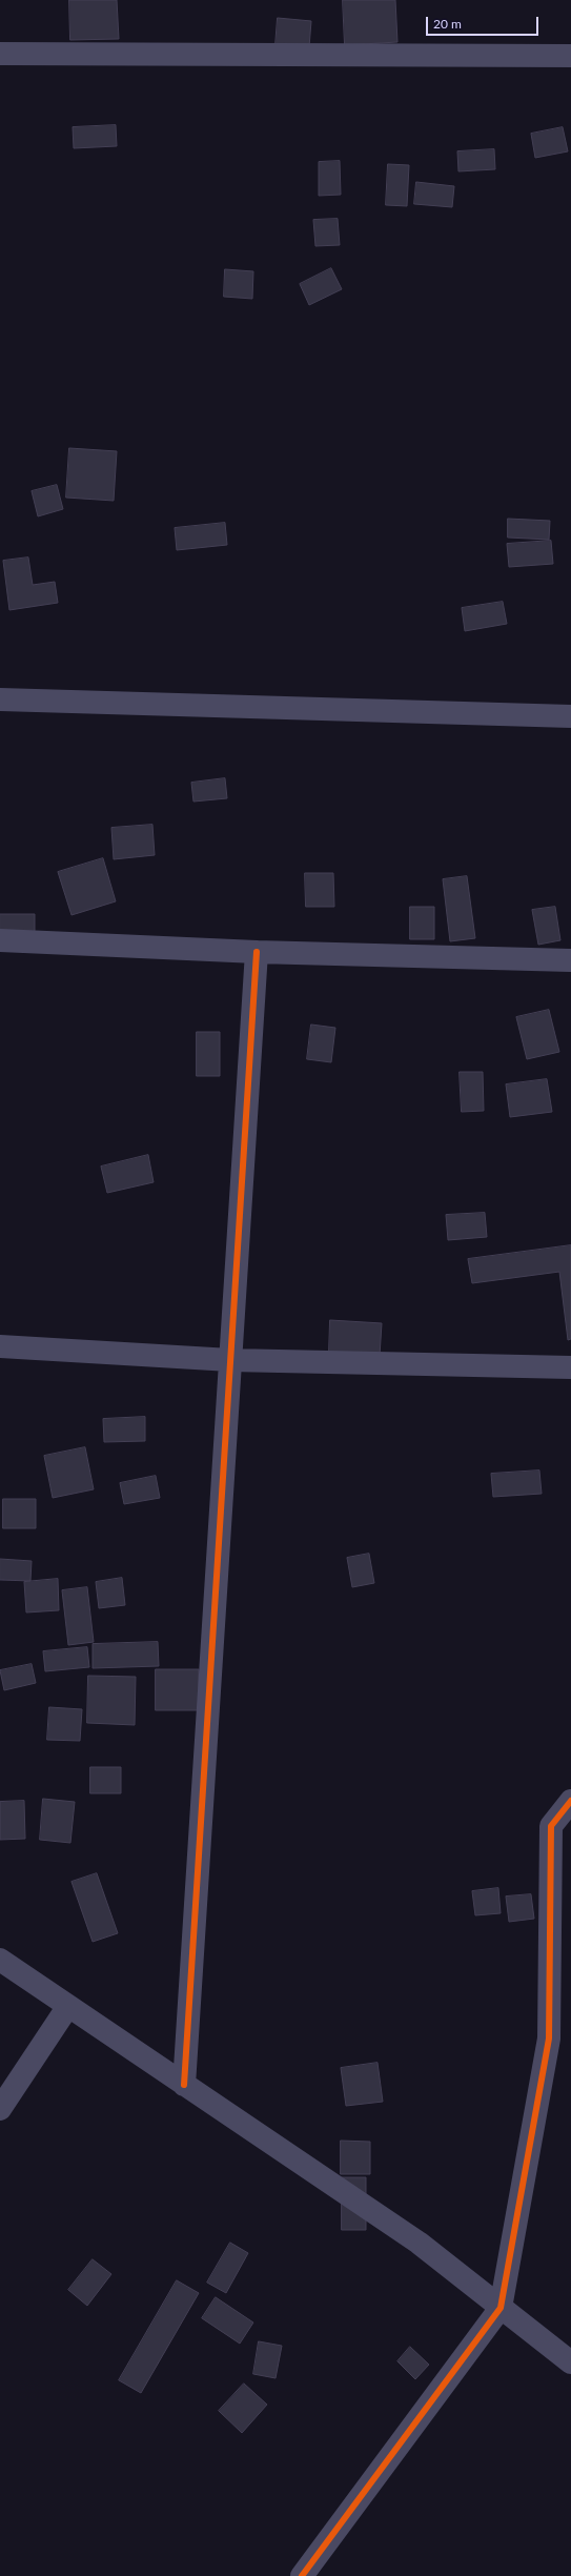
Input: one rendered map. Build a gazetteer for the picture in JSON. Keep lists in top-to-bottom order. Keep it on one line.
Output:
{"scale_bar":"20 m"}
